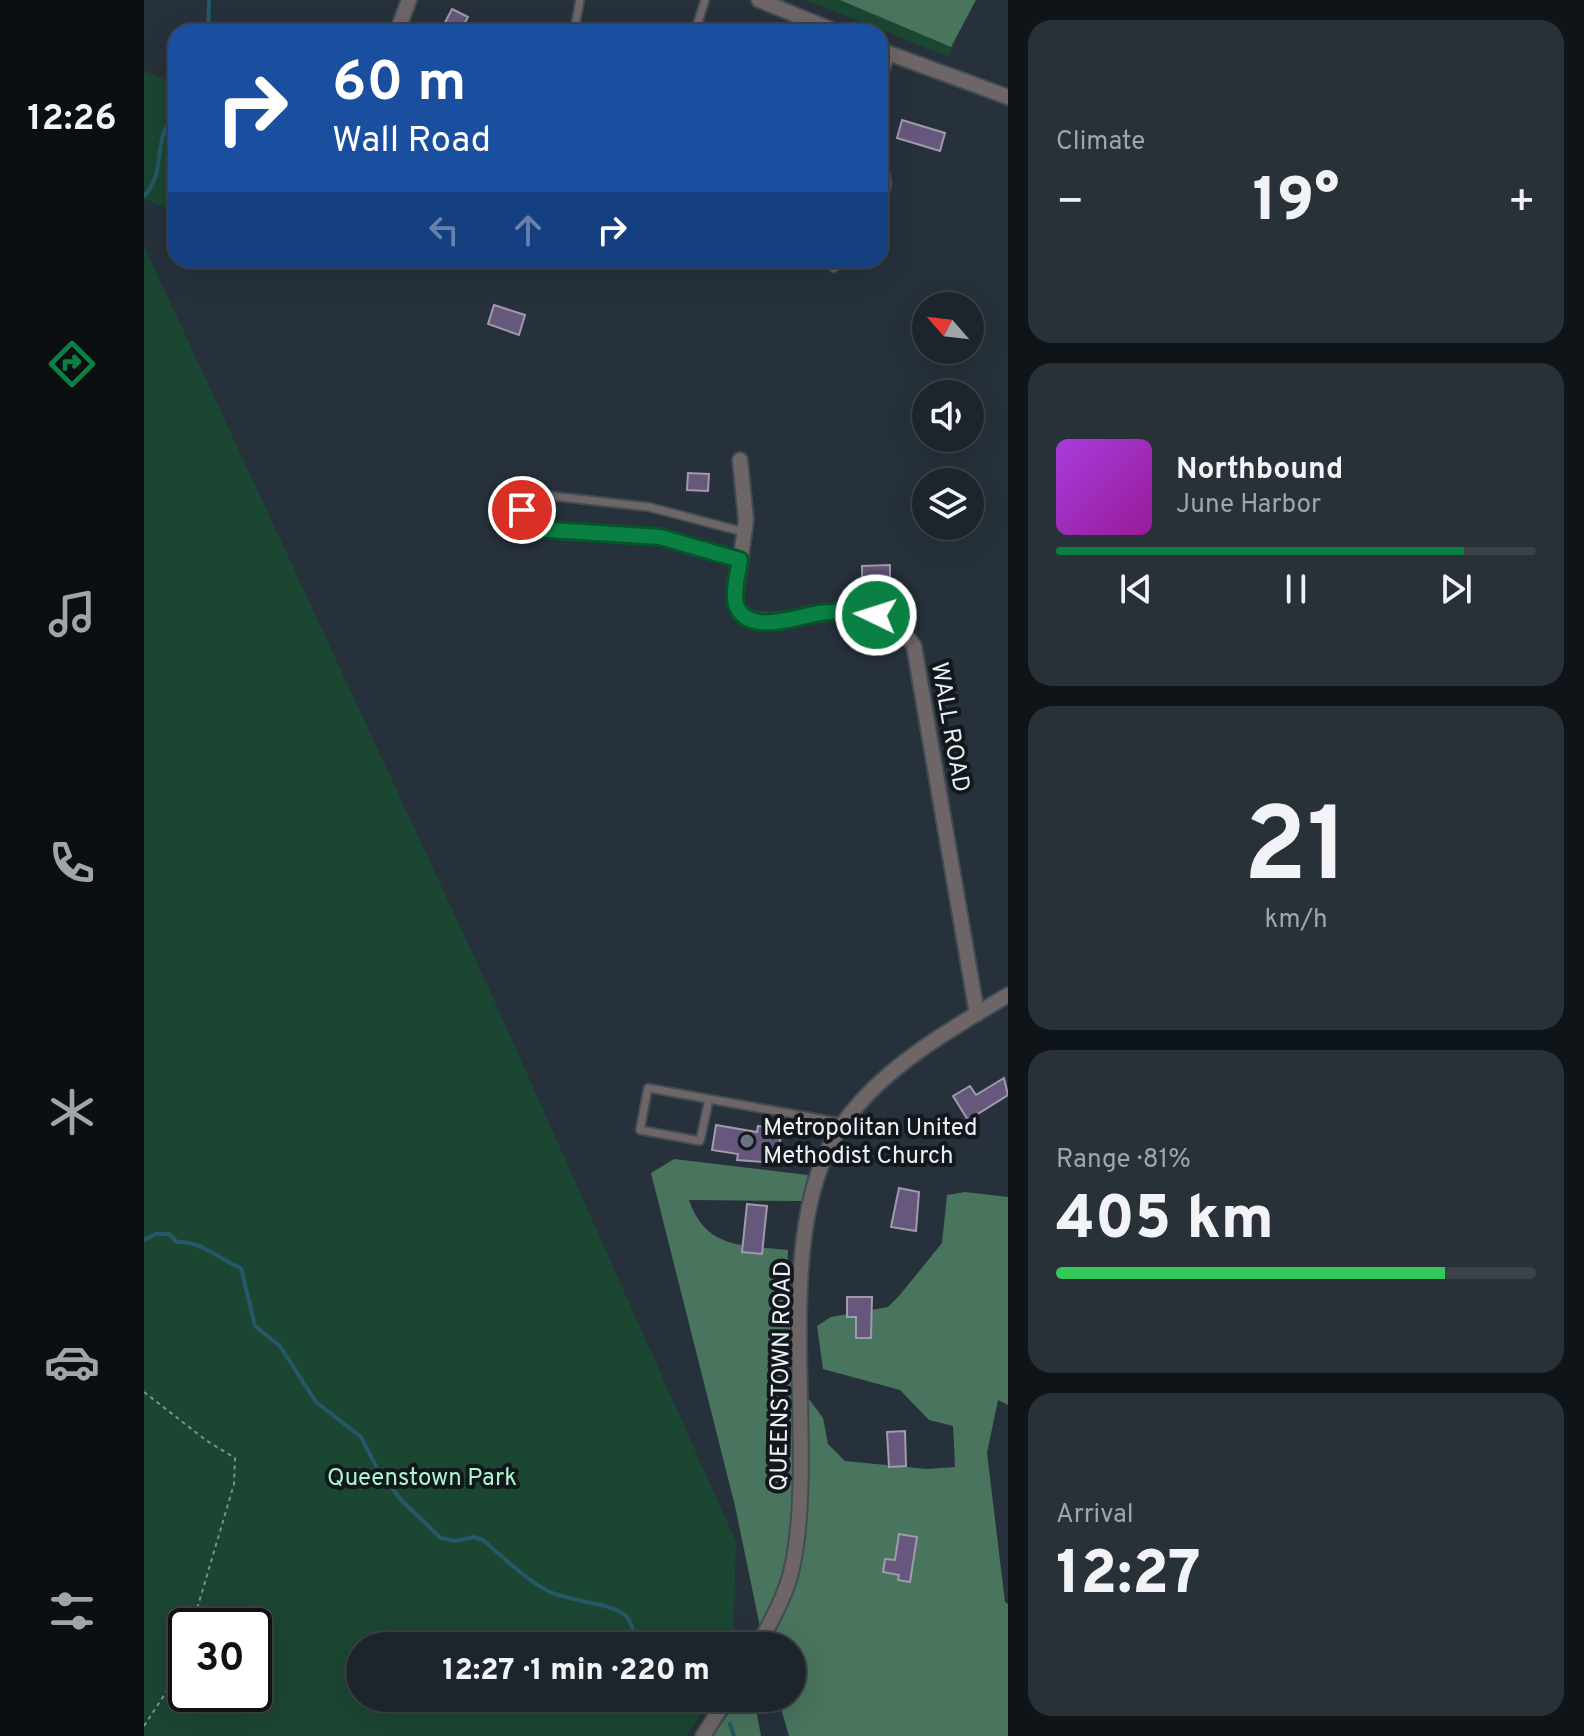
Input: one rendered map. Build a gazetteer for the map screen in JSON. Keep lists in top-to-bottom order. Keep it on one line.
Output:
{"streets":{"street":["WALL ROAD","QUEENSTOWN ROAD"]},"crossings":[["WALL ROAD","QUEENSTOWN ROAD"]],"parks":["Queenstown Park"],"places":["Metropolitan United Methodist Church"],"north":"top left","page":{"tabs":"12:26","tile":["Climate",["21","km/h"],["Range · 81%","405 km"],["Arrival","12:27"]],"turn":["60 m","Wall Road"],"heat":["−","19°","+"],"song":["Northbound","June Harbor"],"limit":"30","trip":"12:27 · 1 min · 220 m"}}
